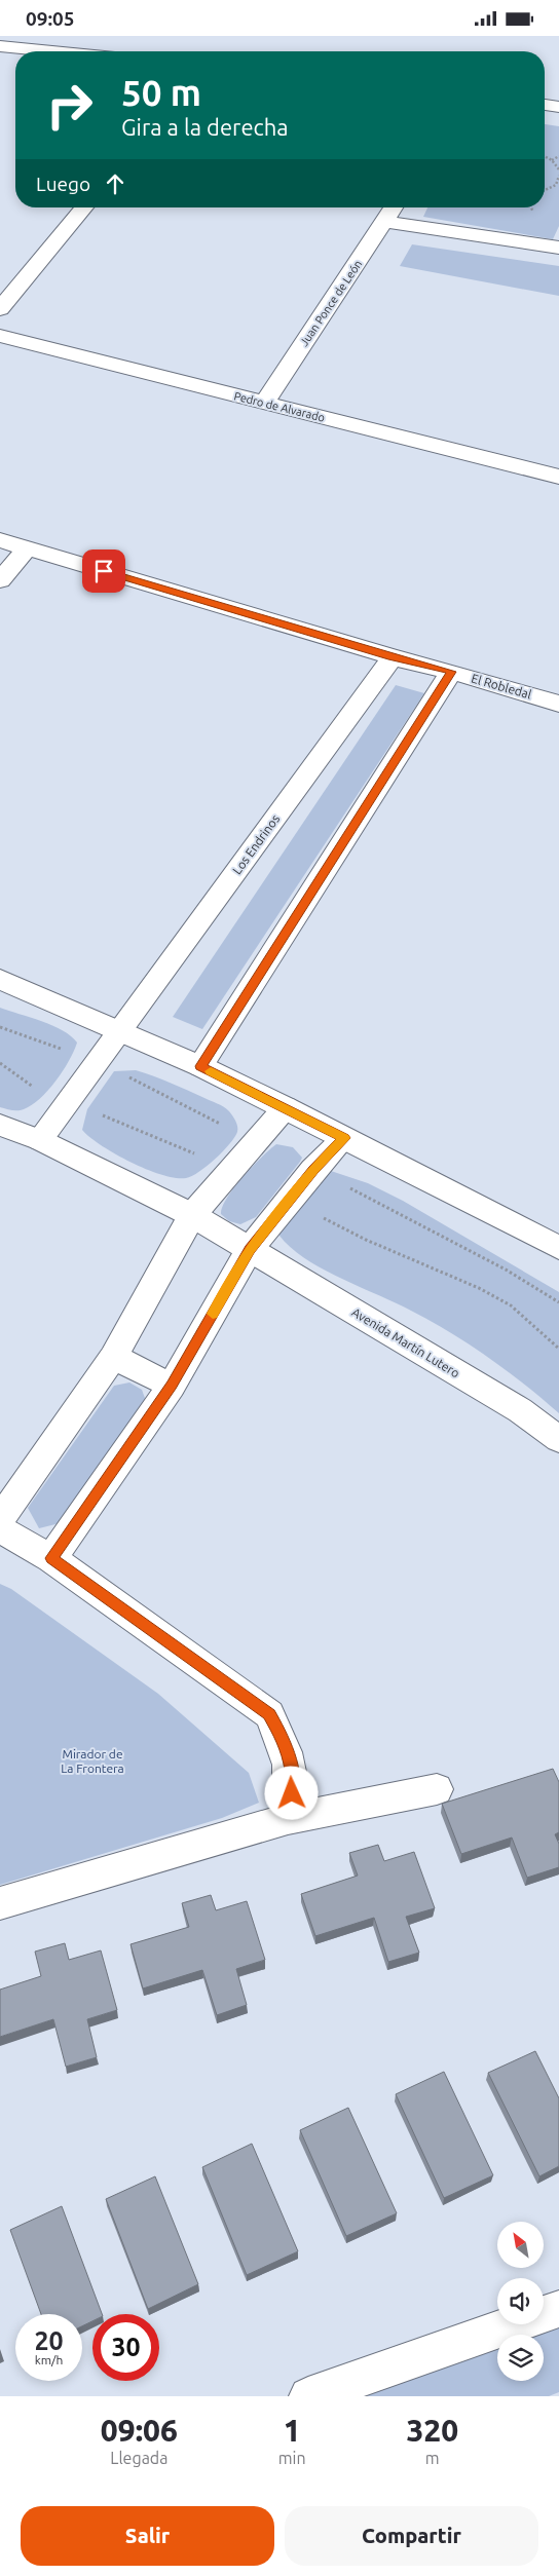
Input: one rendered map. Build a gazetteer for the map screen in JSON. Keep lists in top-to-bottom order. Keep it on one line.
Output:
{"streets":{"street":["Juan Ponce de León","Pedro de Alvarado","El Robledal","Los Endrinos","Avenida Martín Lutero"]},"crossings":[["Juan Ponce de León","Pedro de Alvarado"],["El Robledal","Los Endrinos"]],"parks":["Mirador de La Frontera"],"north":"top left","page":{"status":"09:05","turn":["50 m","Gira a la derecha"],"then":"Luego","speed":"20 km/h","limit":"30","eta":["09:06","Llegada","1","min","320","m"],"buttons":["Salir","Compartir"]}}
